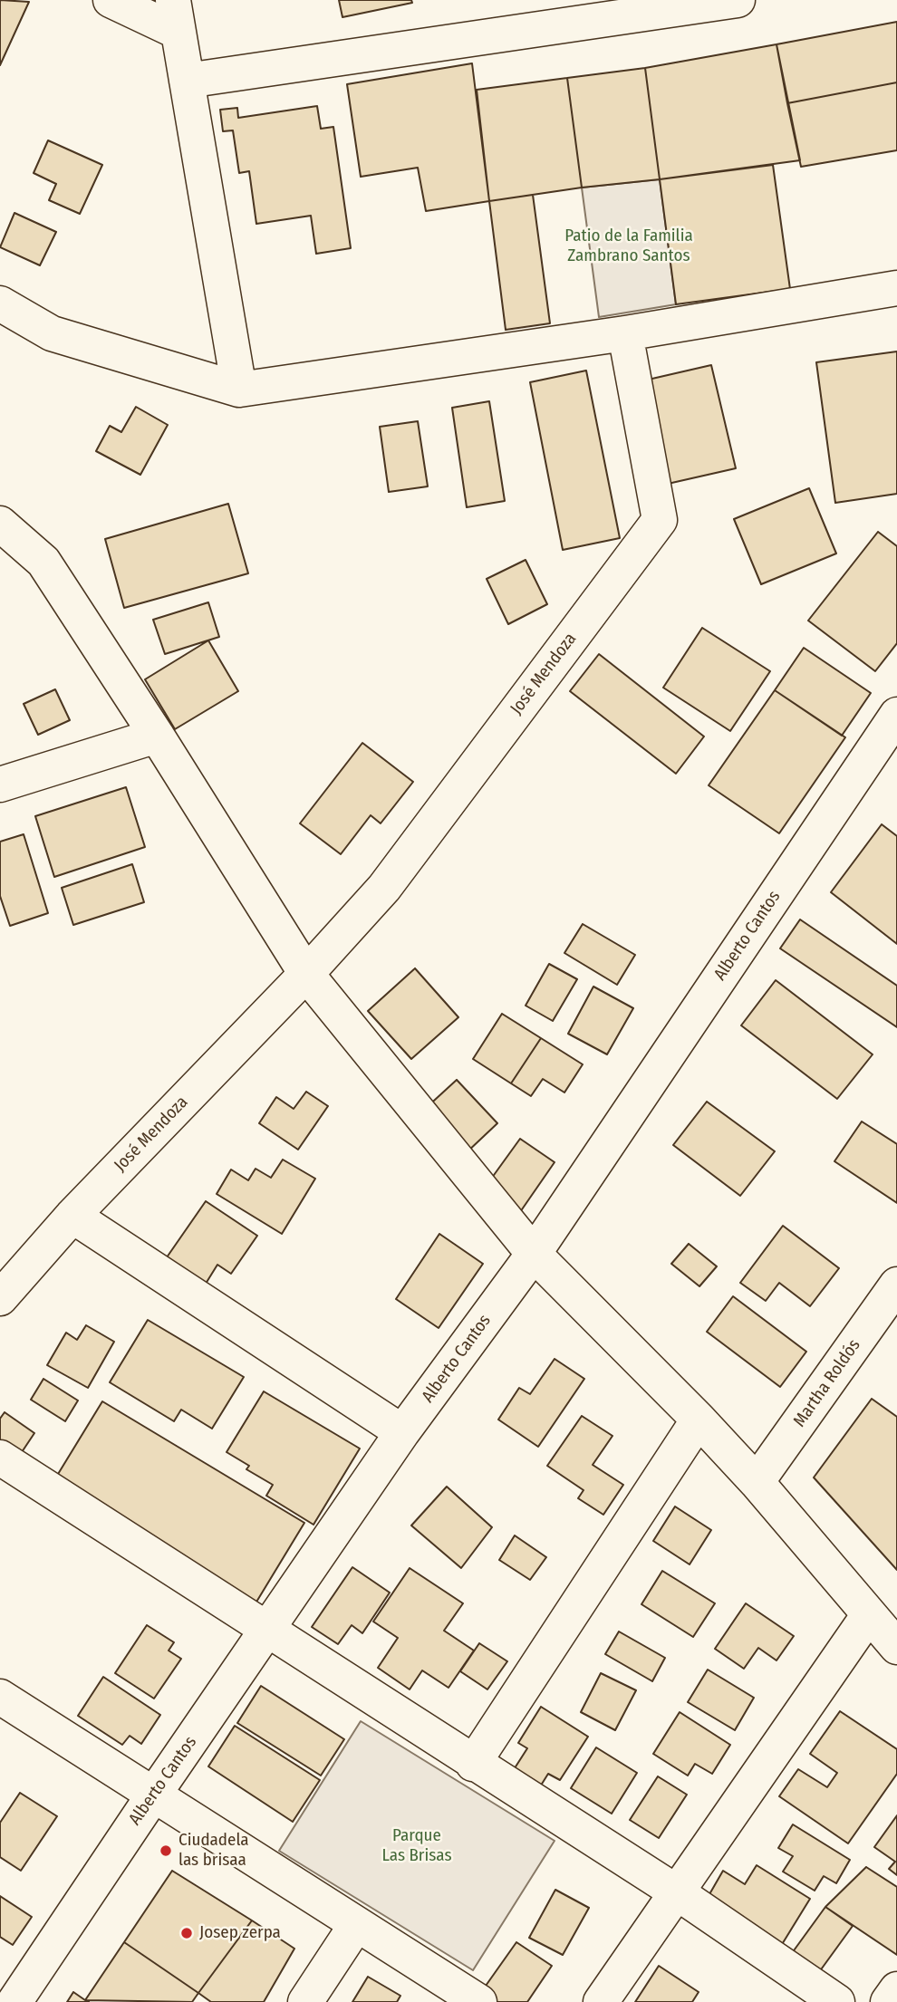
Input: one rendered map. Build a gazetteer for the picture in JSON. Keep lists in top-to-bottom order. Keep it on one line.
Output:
{"streets":{"street":["José Mendoza","Alberto Cantos","Martha Roldós"]},"parks":["Patio de la Familia Zambrano Santos","Parque Las Brisas"],"places":["Ciudadela las brisaa","Josep zerpa"]}
